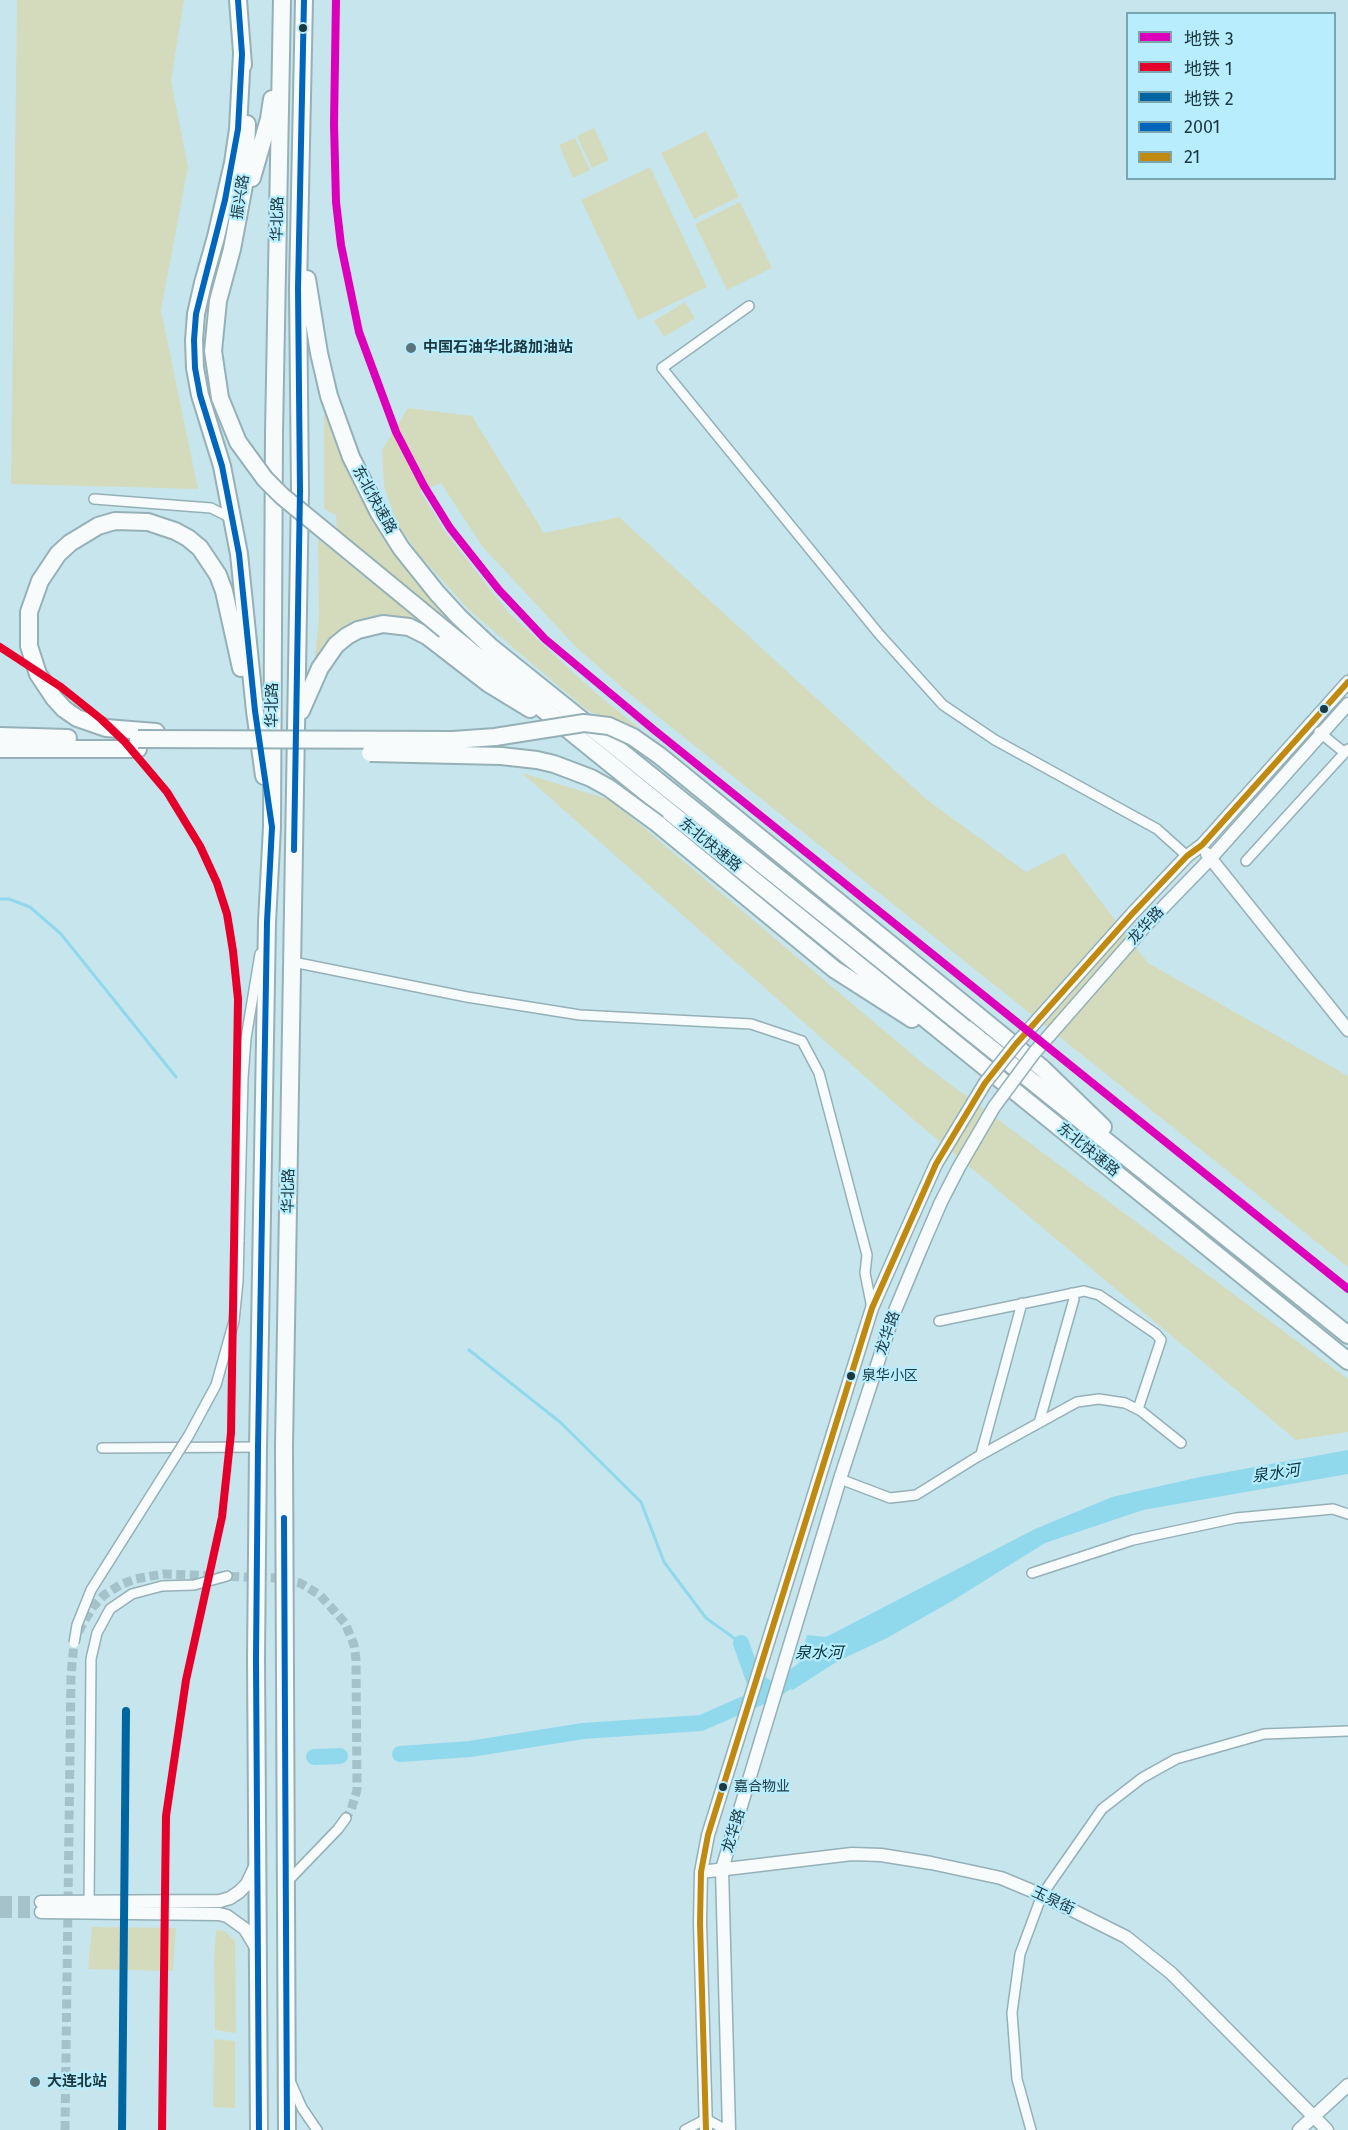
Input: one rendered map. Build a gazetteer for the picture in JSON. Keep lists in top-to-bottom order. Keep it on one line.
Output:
{"streets":{"highway":["振兴路","华北路","东北快速路"],"street":["龙华路","玉泉街"]},"crossings":[["振兴路","东北快速路"],["华北路","东北快速路"],["龙华路","玉泉街"]],"water":["泉水河"],"places":["中国石油华北路加油站","泉华小区","嘉合物业","大连北站"],"lines":["metro line 3","transit line 2001","metro line 1","transit line 21","metro line 2"],"legend":["地铁 3","地铁 1","地铁 2","2001","21"]}
